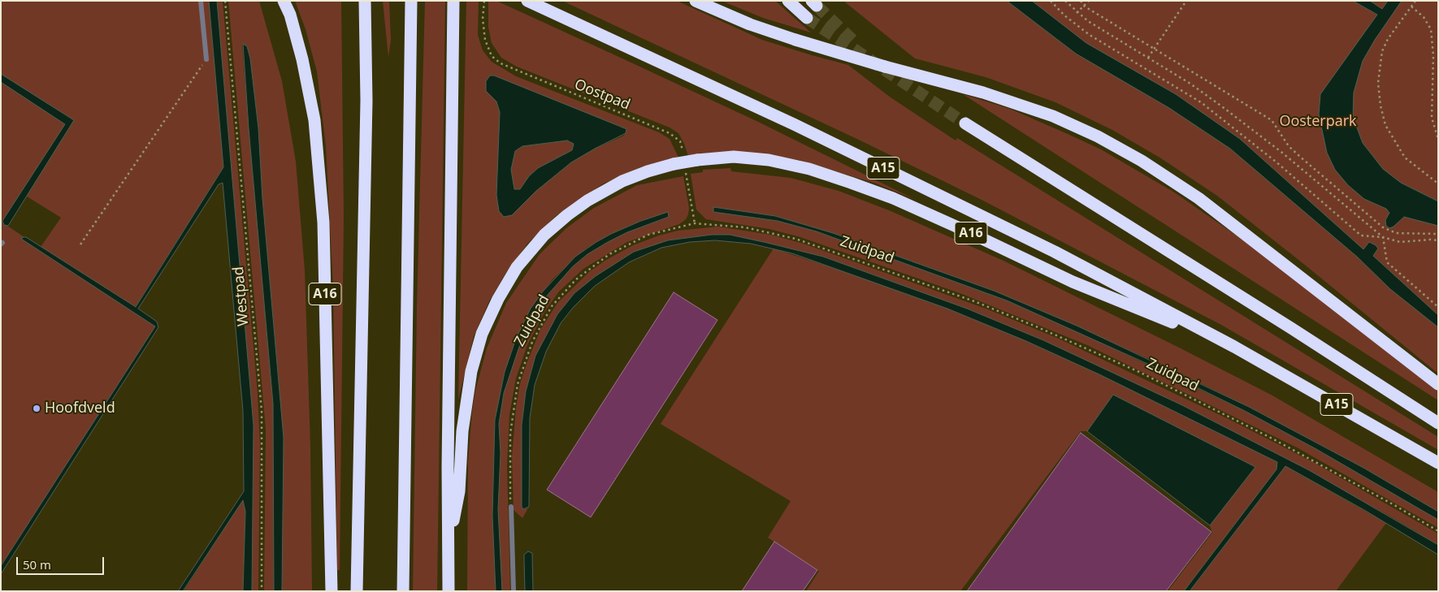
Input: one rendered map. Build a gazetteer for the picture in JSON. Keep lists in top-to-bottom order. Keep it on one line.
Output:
{"streets":{"highway":["A15","A16"],"path":["Oostpad","Zuidpad","Westpad"]},"crossings":[["Oostpad","A16"],["A15","A16"]],"parks":["Oosterpark"],"places":["Hoofdveld"],"scale_bar":"50 m"}
